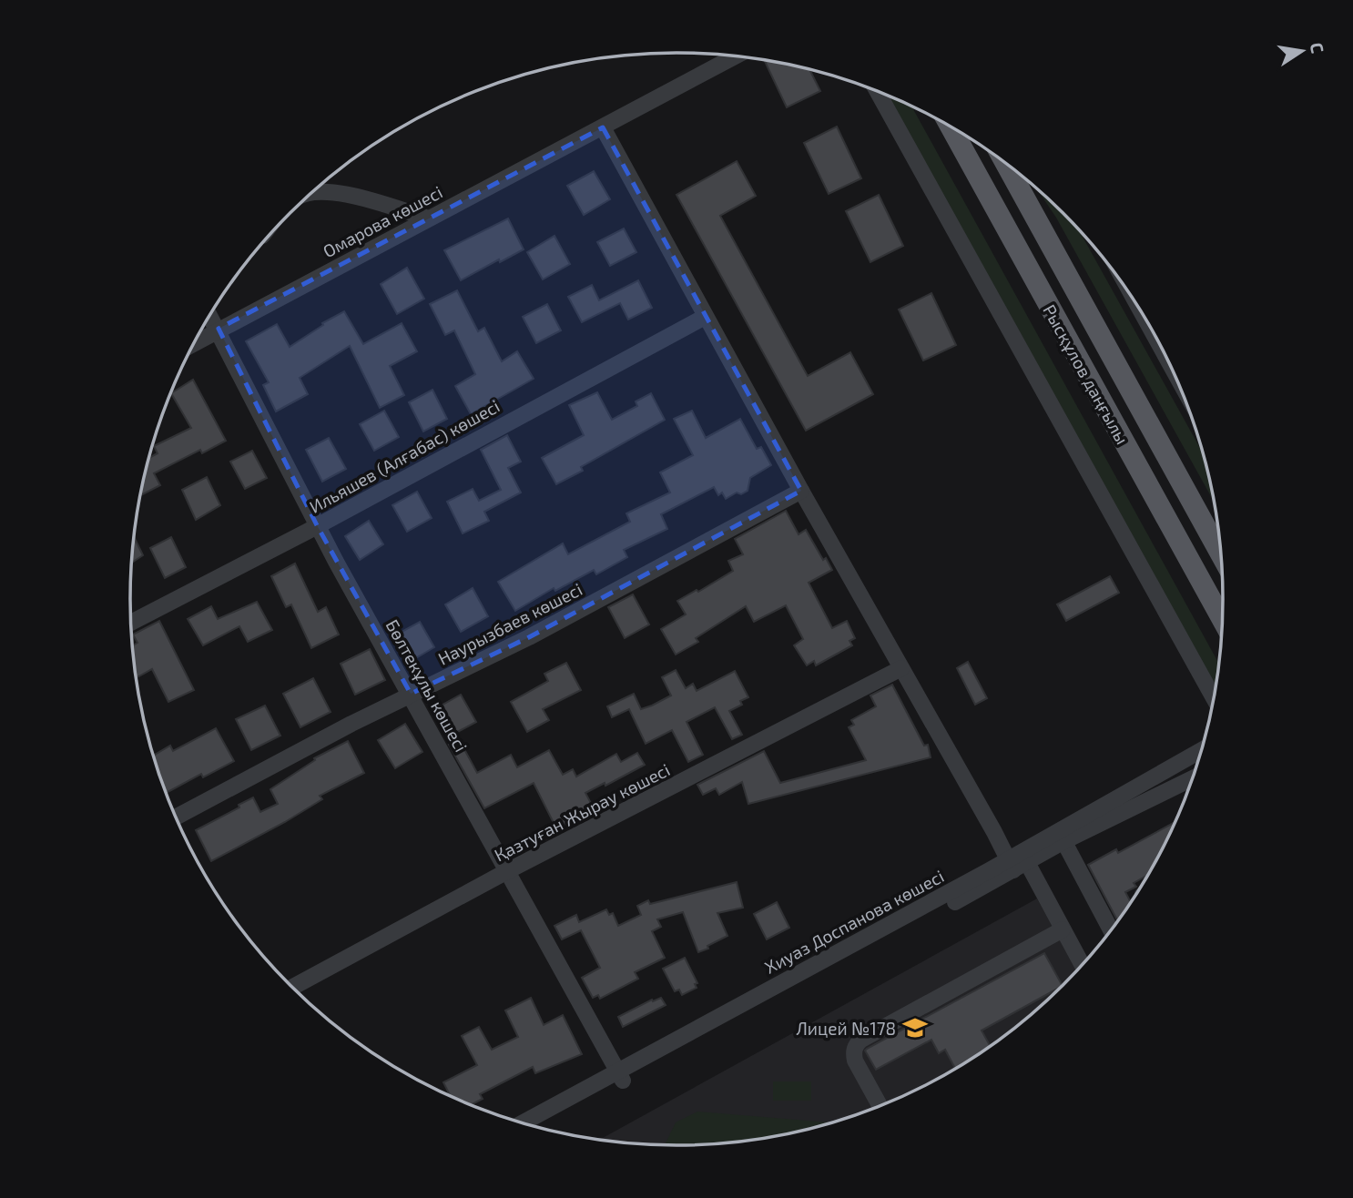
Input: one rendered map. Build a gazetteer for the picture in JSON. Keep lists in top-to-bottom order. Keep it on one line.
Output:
{"streets":{"main road":["Рысқұлов даңғылы"],"street":["Омарова көшесі","Ильяшев (Алғабас) көшесі","Наурызбаев көшесі","Бөлтекұлы көшесі","Қазтуған Жырау көшесі","Хиуаз Доспанова көшесі"]},"crossings":[["Омарова көшесі","Бөлтекұлы көшесі"],["Ильяшев (Алғабас) көшесі","Бөлтекұлы көшесі"],["Наурызбаев көшесі","Бөлтекұлы көшесі"],["Бөлтекұлы көшесі","Қазтуған Жырау көшесі"],["Бөлтекұлы көшесі","Хиуаз Доспанова көшесі"]],"places":{"school or university":["Лицей №178"]},"north":"right"}
